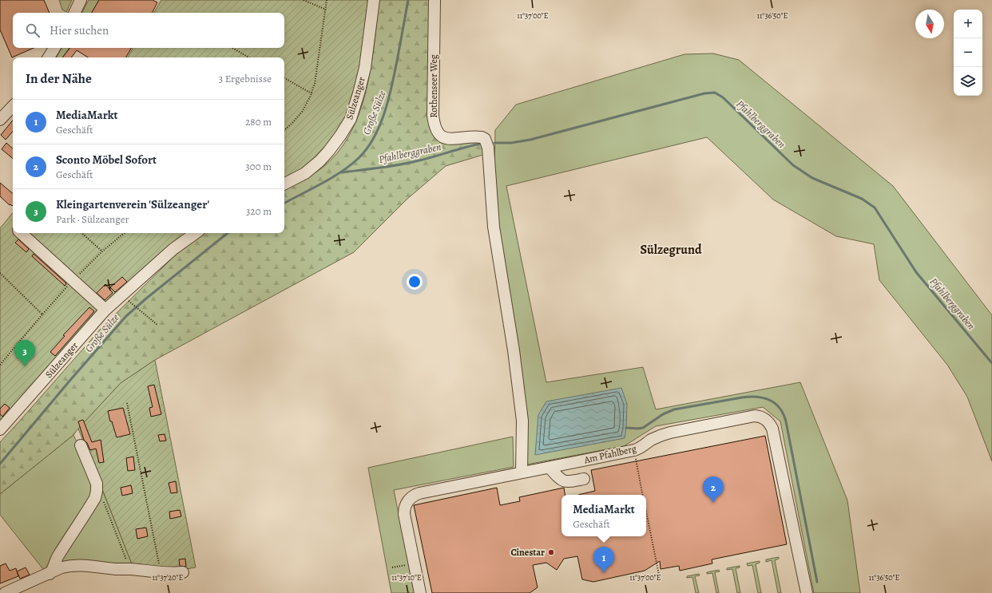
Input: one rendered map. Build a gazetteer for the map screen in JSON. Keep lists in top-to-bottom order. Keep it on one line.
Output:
{"streets":{"street":["Rothenseer Weg","Sülzeanger","Am Pfahlberg"]},"crossings":[["Rothenseer Weg","Am Pfahlberg"]],"districts":["Sülzegrund"],"water":["Große Sülze","Pfahlberggraben"],"places":["Cinestar"],"north":"bottom","page":{"map_buttons":["+","−"],"search":"Hier suchen","heading":["In der Nähe","3 Ergebnisse"],"list":[{"mark":"1","name":"MediaMarkt","note":"Geschäft","value":"280 m"},{"mark":"2","name":"Sconto Möbel Sofort","note":"Geschäft","value":"300 m"},{"mark":"3","name":"Kleingartenverein 'Sülzeanger'","note":"Park · Sülzeanger","value":"320 m"}],"pins":["3","2","1"],"popup":["MediaMarkt","Geschäft"]},"coordinates":["11°37'00\"E","11°36'50\"E","11°37'20\"E","11°37'10\"E"]}
